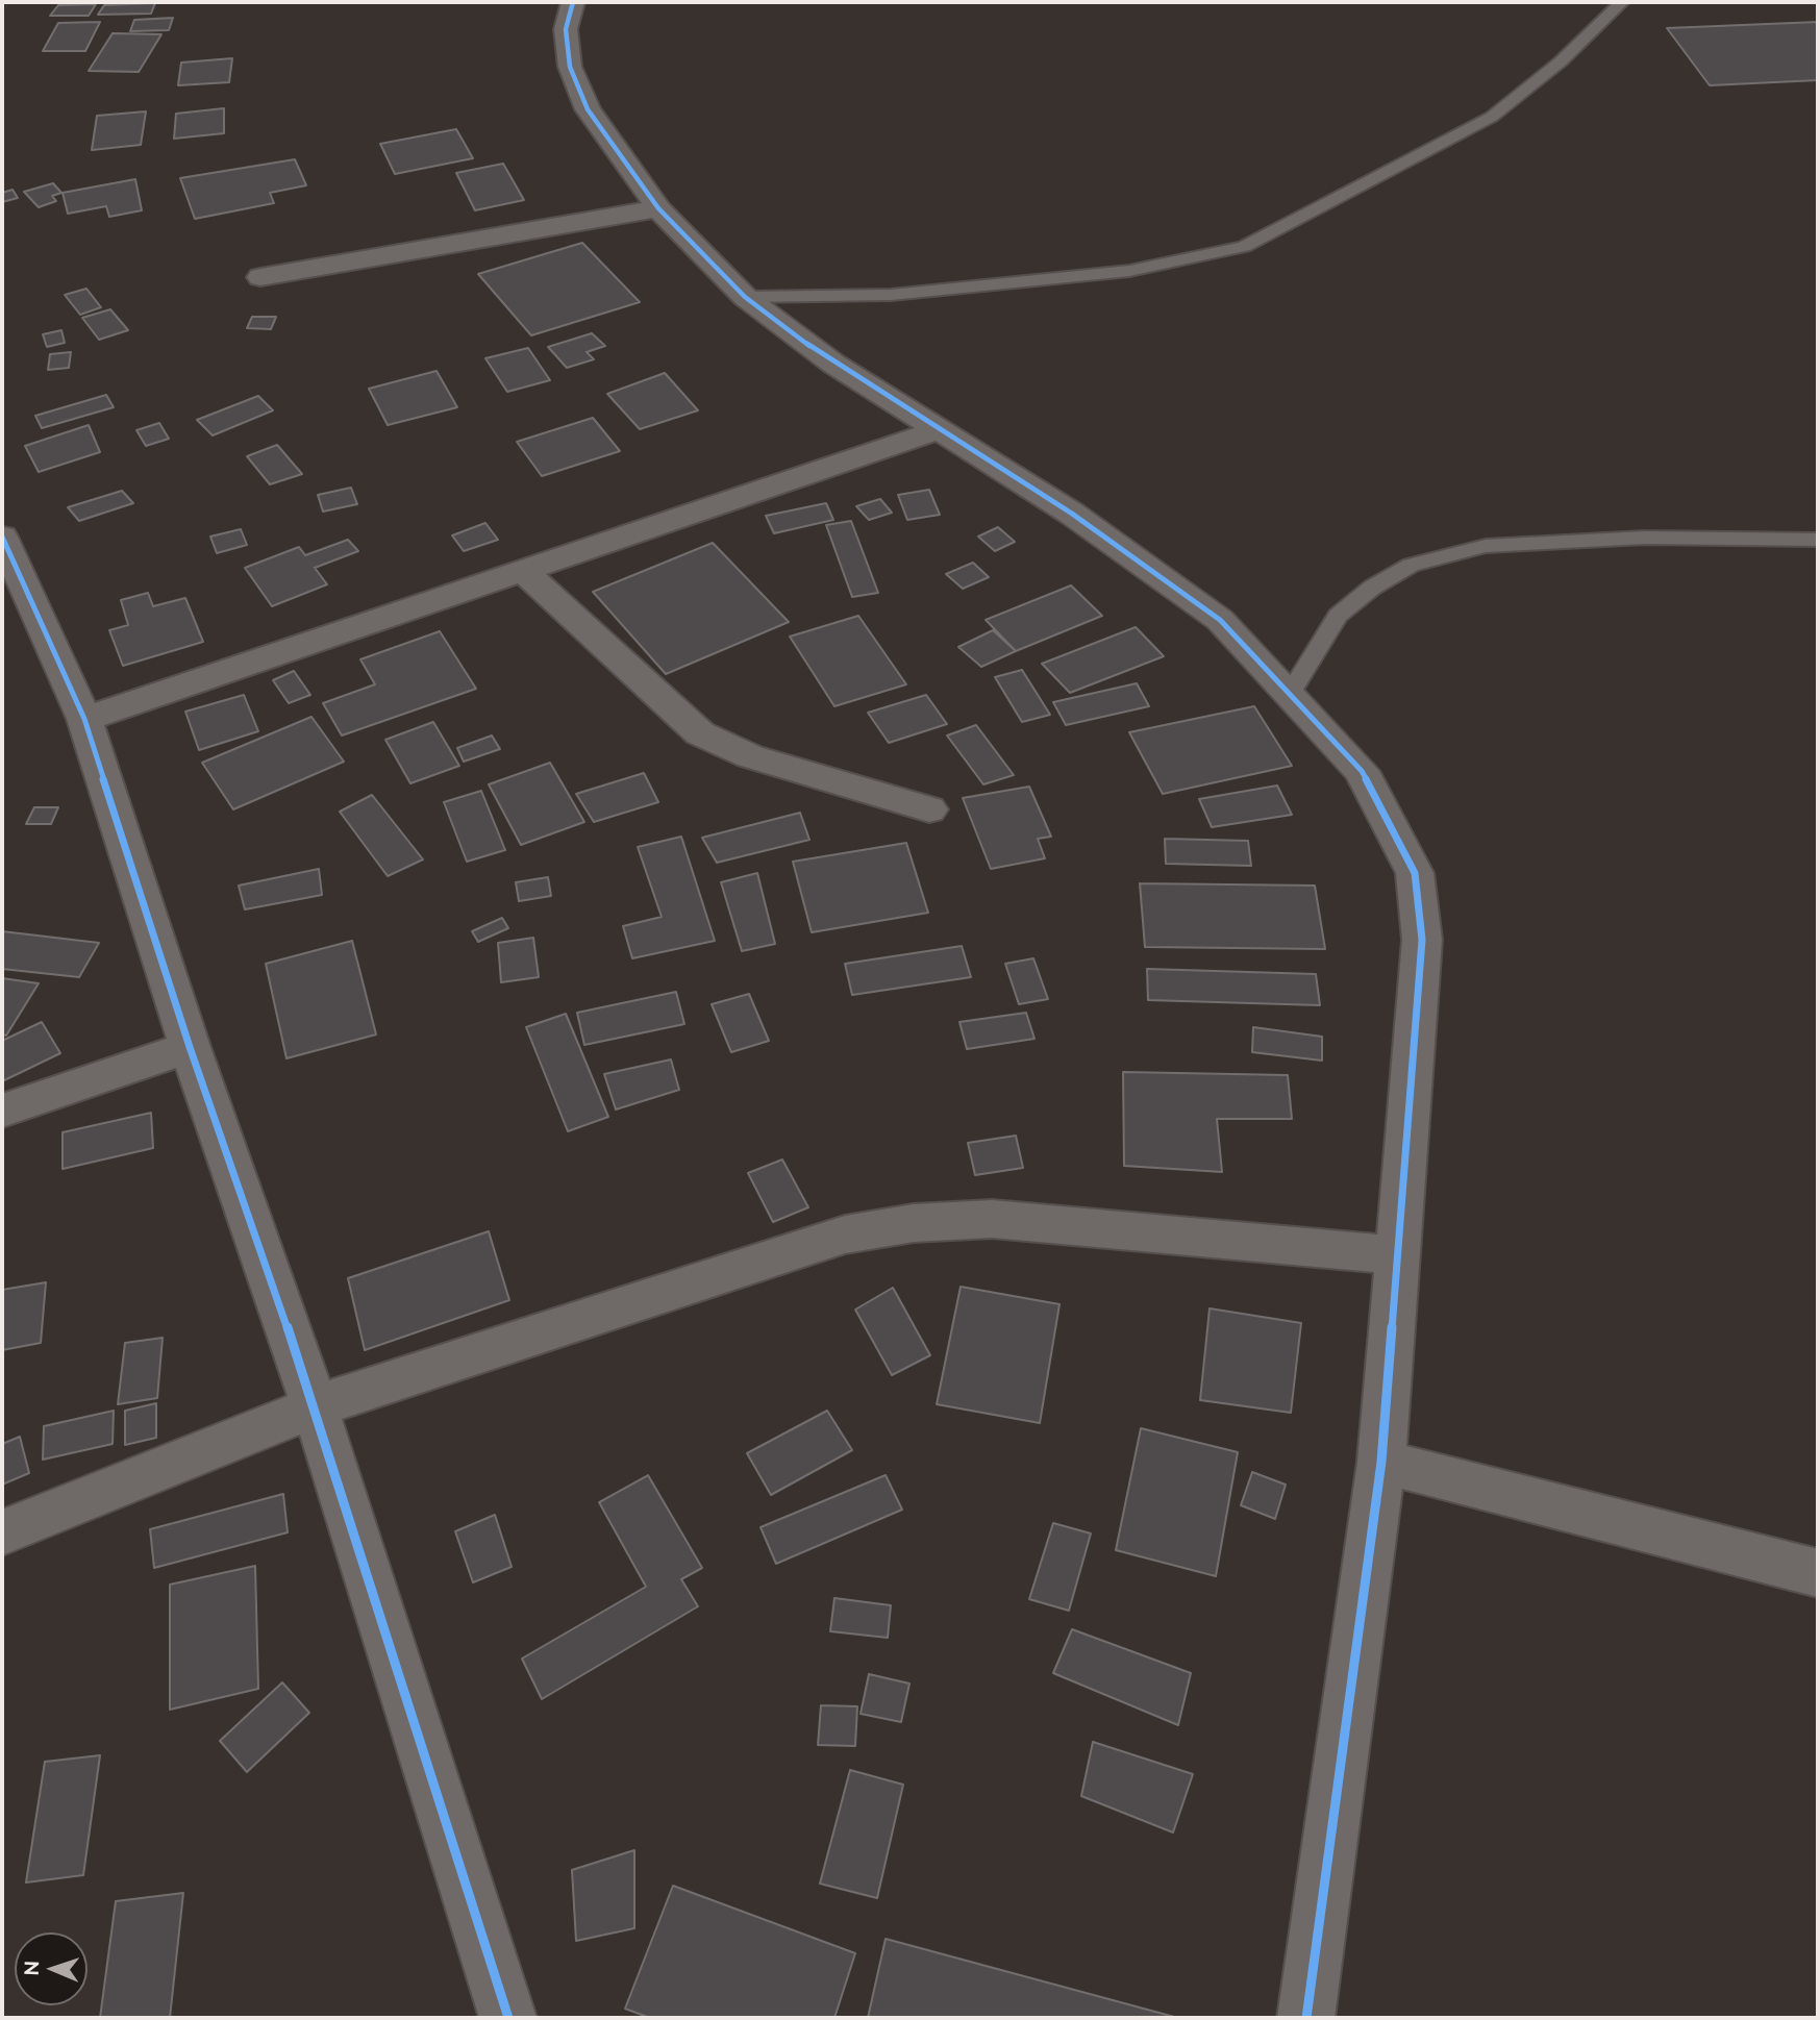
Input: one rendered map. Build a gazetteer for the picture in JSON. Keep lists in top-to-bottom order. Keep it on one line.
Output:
{"north":"left"}
